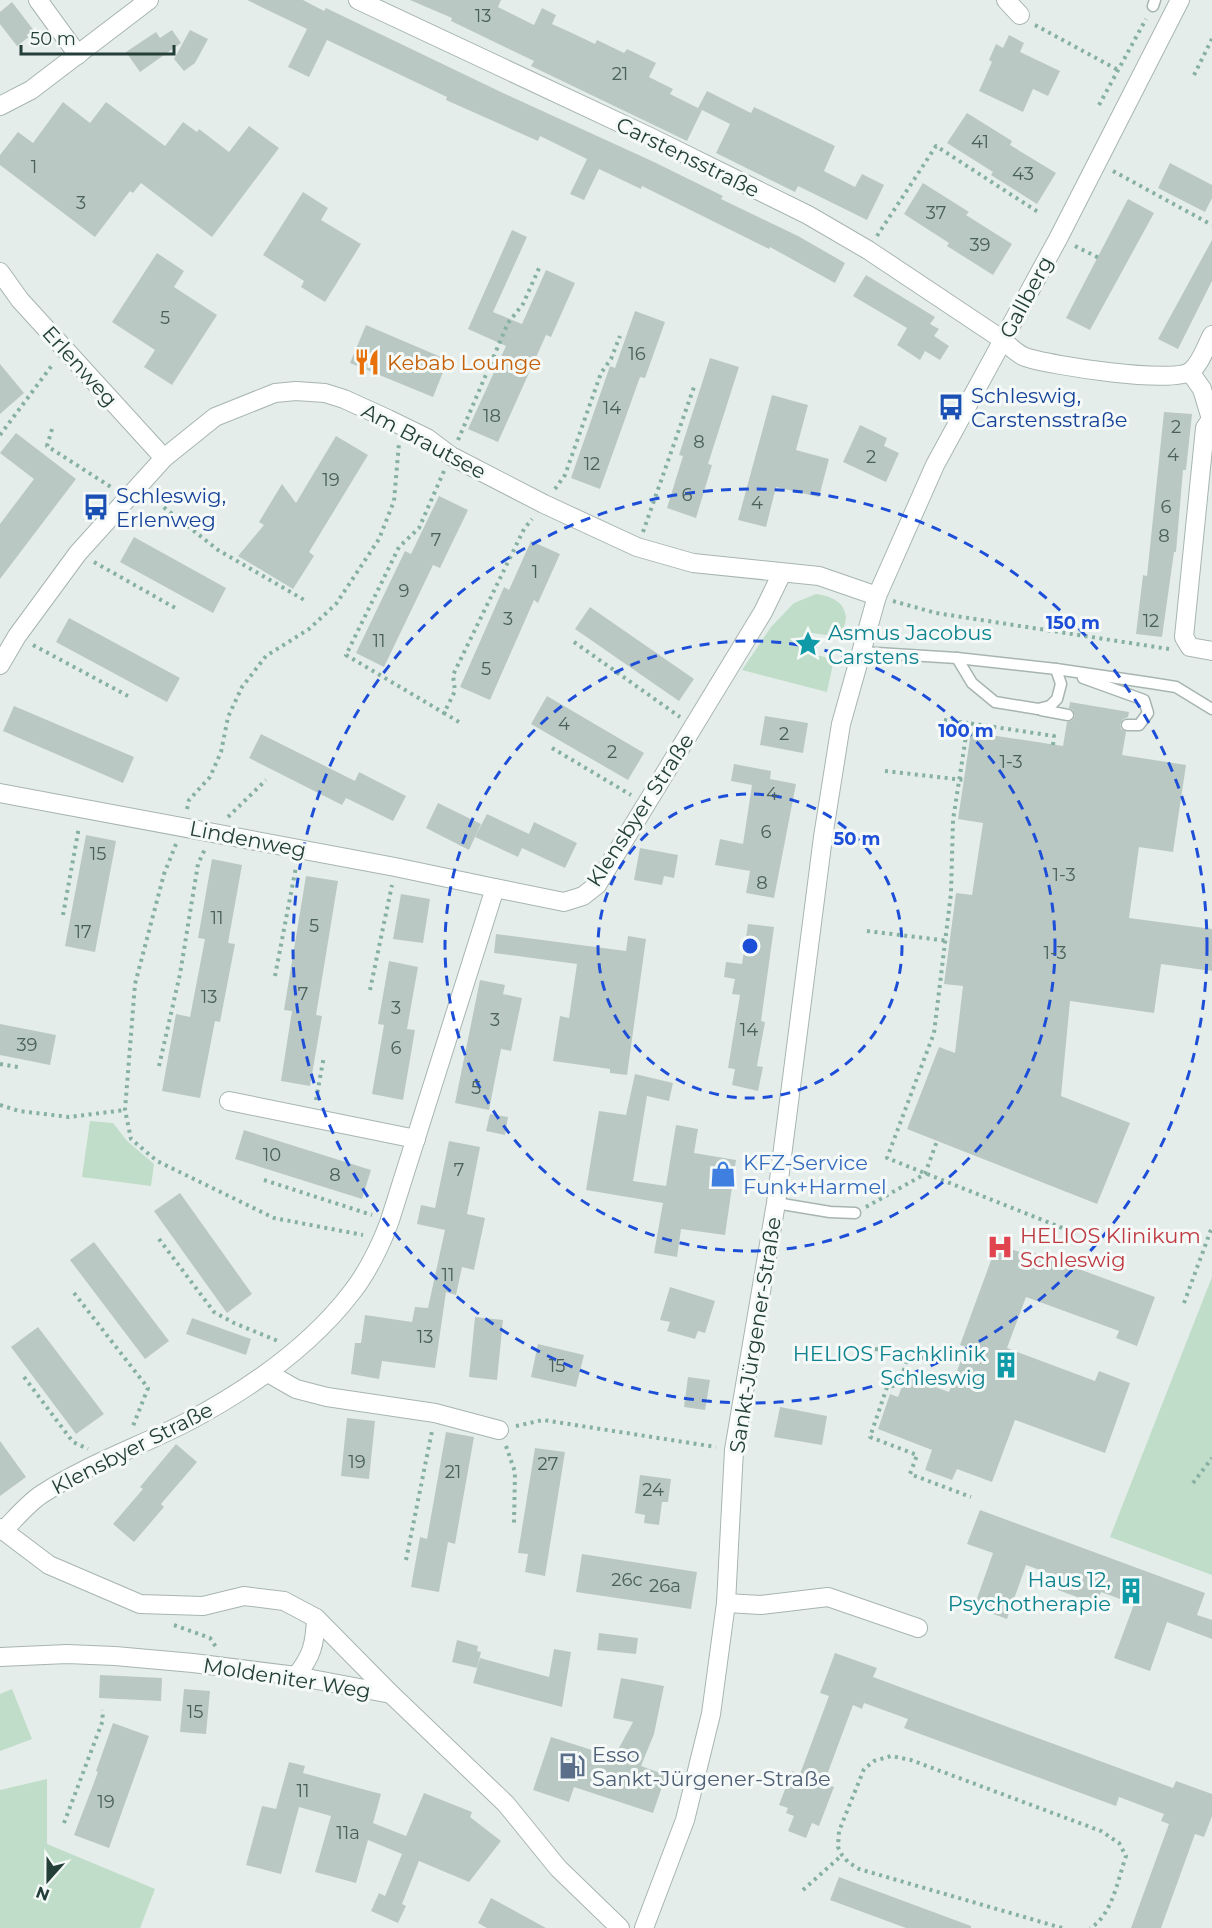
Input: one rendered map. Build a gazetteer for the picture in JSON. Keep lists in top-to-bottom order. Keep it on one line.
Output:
{"streets":{"street":["Carstensstraße","Gallberg","Erlenweg","Am Brautsee","Klensbyer Straße","Lindenweg","Sankt-Jürgener-Straße","Moldeniter Weg"]},"crossings":[["Carstensstraße","Gallberg"],["Gallberg","Am Brautsee"],["Gallberg","Sankt-Jürgener-Straße"],["Erlenweg","Am Brautsee"],["Am Brautsee","Klensbyer Straße"],["Am Brautsee","Sankt-Jürgener-Straße"],["Klensbyer Straße","Lindenweg"]],"places":{"restaurant":["Kebab Lounge"],"bus stop":["Schleswig, Carstensstraße","Schleswig, Erlenweg"],"place":["Asmus Jacobus Carstens"],"shop":["KFZ-Service Funk+Harmel"],"hospital":["HELIOS Klinikum Schleswig"],"building":["HELIOS Fachklinik Schleswig","Haus 12, Psychotherapie"],"fuel station":["Esso Sankt-Jürgener-Straße"]},"house_numbers":["13","21","41","1","43","3","37","39","5","16","14","18","2","8","4","2","12","19","6","4","6","8","7","1","9","3","12","11","5","4","2","2","1-3","4","6","15","1-3","8","11","5","17","1-3","7","13","3","3","14","39","6","5","10","7","8","11","13","15","19","27","21","24","26c","26a","15","11","19","11a"],"scale_bar":"50 m","north":"bottom","rings":["150 m","100 m","50 m"]}
